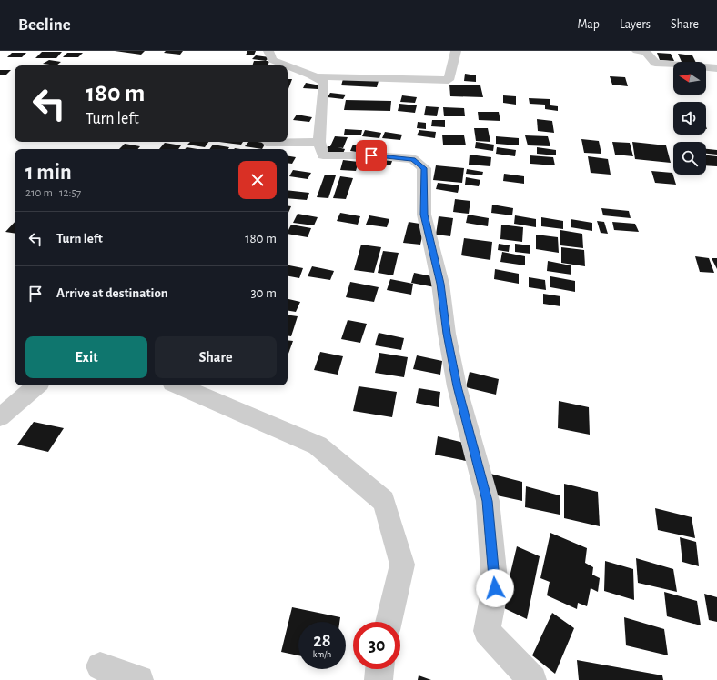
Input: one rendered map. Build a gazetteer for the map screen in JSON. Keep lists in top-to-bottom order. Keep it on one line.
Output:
{"north":"left","page":{"header":"Beeline","nav":["Map","Layers","Share"],"turn":["180 m","Turn left"],"heading":["1 min","210 m · 12:57"],"list":[{"name":"Turn left","value":"180 m"},{"name":"Arrive at destination","value":"30 m"}],"buttons":["Exit","Share"],"speed":"28 km/h","limit":"30"}}
